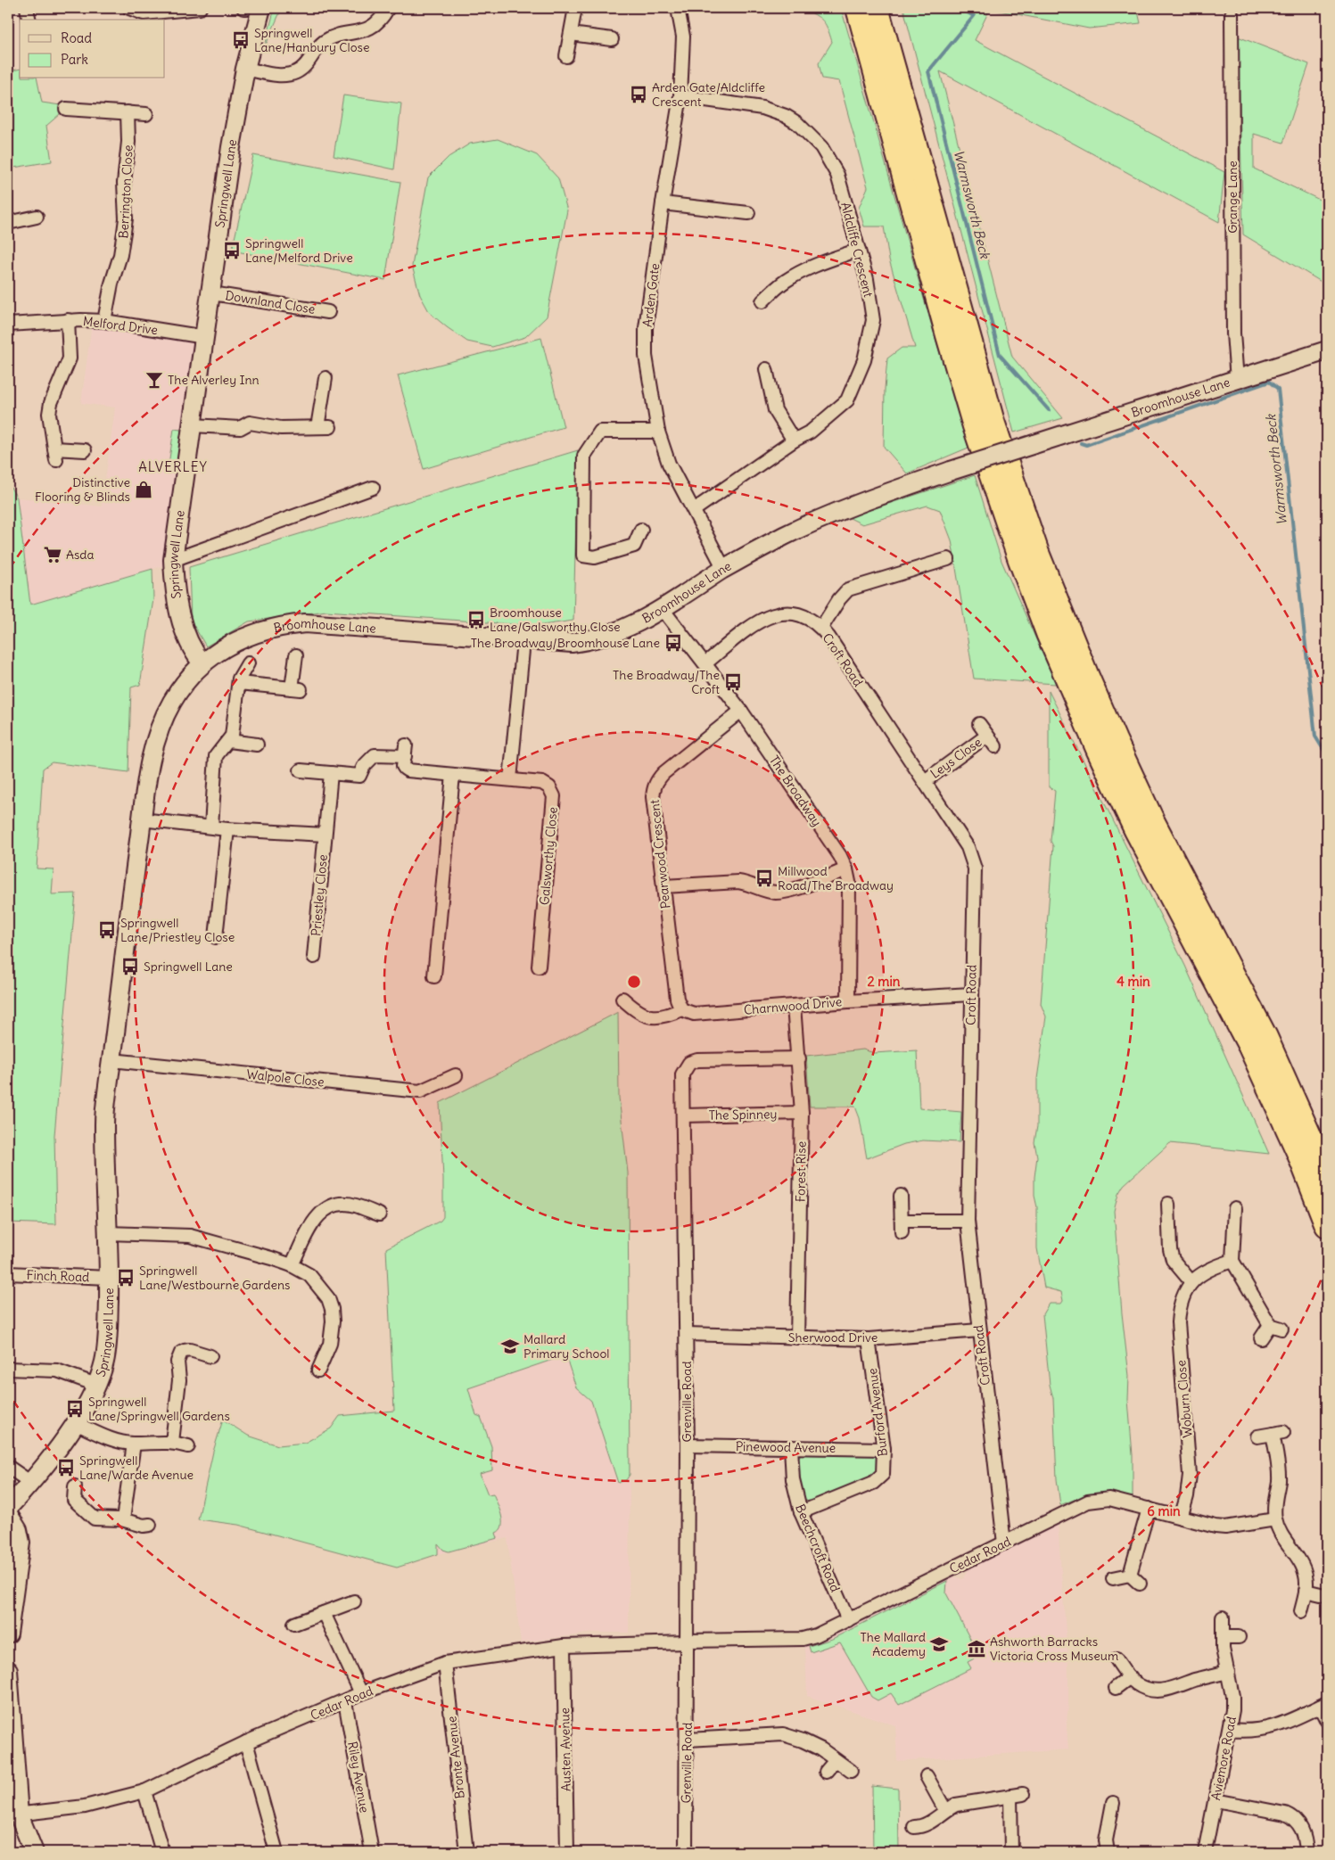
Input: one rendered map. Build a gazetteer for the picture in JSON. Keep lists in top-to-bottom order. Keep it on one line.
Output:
{"streets":{"street":["Springwell Lane","Berrington Close","Grange Lane","Aldcliffe Crescent","Arden Gate","Downland Close","Melford Drive","Broomhouse Lane","Croft Road","Leys Close","The Broadway","Pearwood Crescent","Galsworthy Close","Priestley Close","Charnwood Drive","Walpole Close","The Spinney","Forest Rise","Finch Road","Sherwood Drive","Woburn Close","Grenville Road","Burford Avenue","Pinewood Avenue","Beechcroft Road","Cedar Road","Austen Avenue","Bronte Avenue","Aviemore Road","Riley Avenue"]},"crossings":[["Springwell Lane","Downland Close"],["Springwell Lane","Melford Drive"],["Springwell Lane","Broomhouse Lane"],["Springwell Lane","Walpole Close"],["Springwell Lane","Finch Road"],["Berrington Close","Melford Drive"],["Grange Lane","Broomhouse Lane"],["Aldcliffe Crescent","Arden Gate"],["Arden Gate","Broomhouse Lane"],["Broomhouse Lane","The Broadway"],["Croft Road","Leys Close"],["Croft Road","The Broadway"],["Croft Road","Charnwood Drive"],["Croft Road","Sherwood Drive"],["Croft Road","Cedar Road"],["The Broadway","Pearwood Crescent"],["The Broadway","Charnwood Drive"],["Pearwood Crescent","Charnwood Drive"],["Galsworthy Close","Priestley Close"],["Charnwood Drive","Forest Rise"],["The Spinney","Forest Rise"],["The Spinney","Grenville Road"],["Forest Rise","Sherwood Drive"],["Forest Rise","Grenville Road"],["Sherwood Drive","Grenville Road"],["Sherwood Drive","Burford Avenue"],["Woburn Close","Cedar Road"],["Grenville Road","Pinewood Avenue"],["Grenville Road","Cedar Road"],["Burford Avenue","Pinewood Avenue"],["Burford Avenue","Beechcroft Road"],["Pinewood Avenue","Beechcroft Road"],["Beechcroft Road","Cedar Road"],["Cedar Road","Austen Avenue"],["Cedar Road","Bronte Avenue"],["Cedar Road","Riley Avenue"]],"districts":["ALVERLEY"],"water":["Warmsworth Beck"],"places":{"bus stop":["Springwell Lane/Hanbury Close","Arden Gate/Aldcliffe Crescent","Springwell Lane/Melford Drive","Broomhouse Lane/Galsworthy Close","The Broadway/Broomhouse Lane","The Broadway/The Croft","Millwood Road/The Broadway","Springwell Lane/Priestley Close","Springwell Lane","Springwell Lane/Westbourne Gardens","Springwell Lane/Springwell Gardens","Springwell Lane/Warde Avenue"],"bar":["The Alverley Inn"],"shop":["Distinctive Flooring & Blinds"],"supermarket":["Asda"],"school or university":["Mallard Primary School","The Mallard Academy"],"museum":["Ashworth Barracks Victoria Cross Museum"]},"legend":["Road","Park"],"rings":["2 min","4 min","6 min"]}
